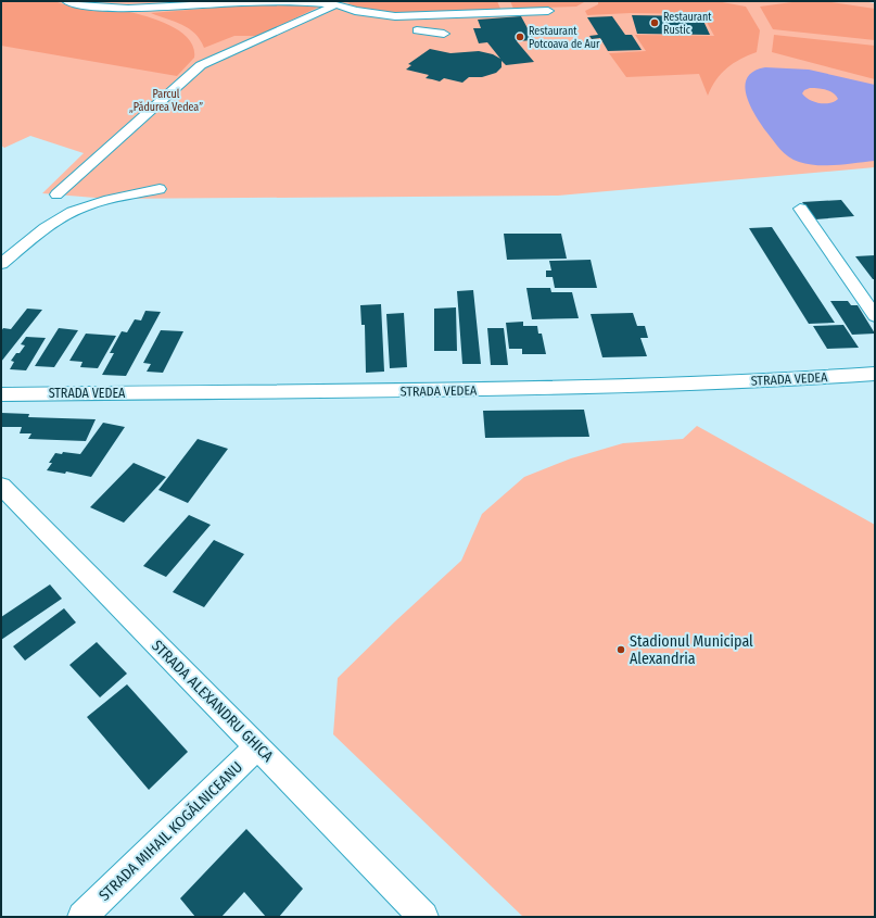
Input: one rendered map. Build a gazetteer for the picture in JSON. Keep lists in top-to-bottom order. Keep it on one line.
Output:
{"streets":{"street":["STRADA VEDEA","STRADA ALEXANDRU GHICA","STRADA MIHAIL KOGĂLNICEANU"]},"crossings":[["STRADA ALEXANDRU GHICA","STRADA MIHAIL KOGĂLNICEANU"]],"parks":["Parcul „Pădurea Vedea”"],"places":["Restaurant Rustic","Restaurant Potcoava de Aur","Stadionul Municipal Alexandria"]}
